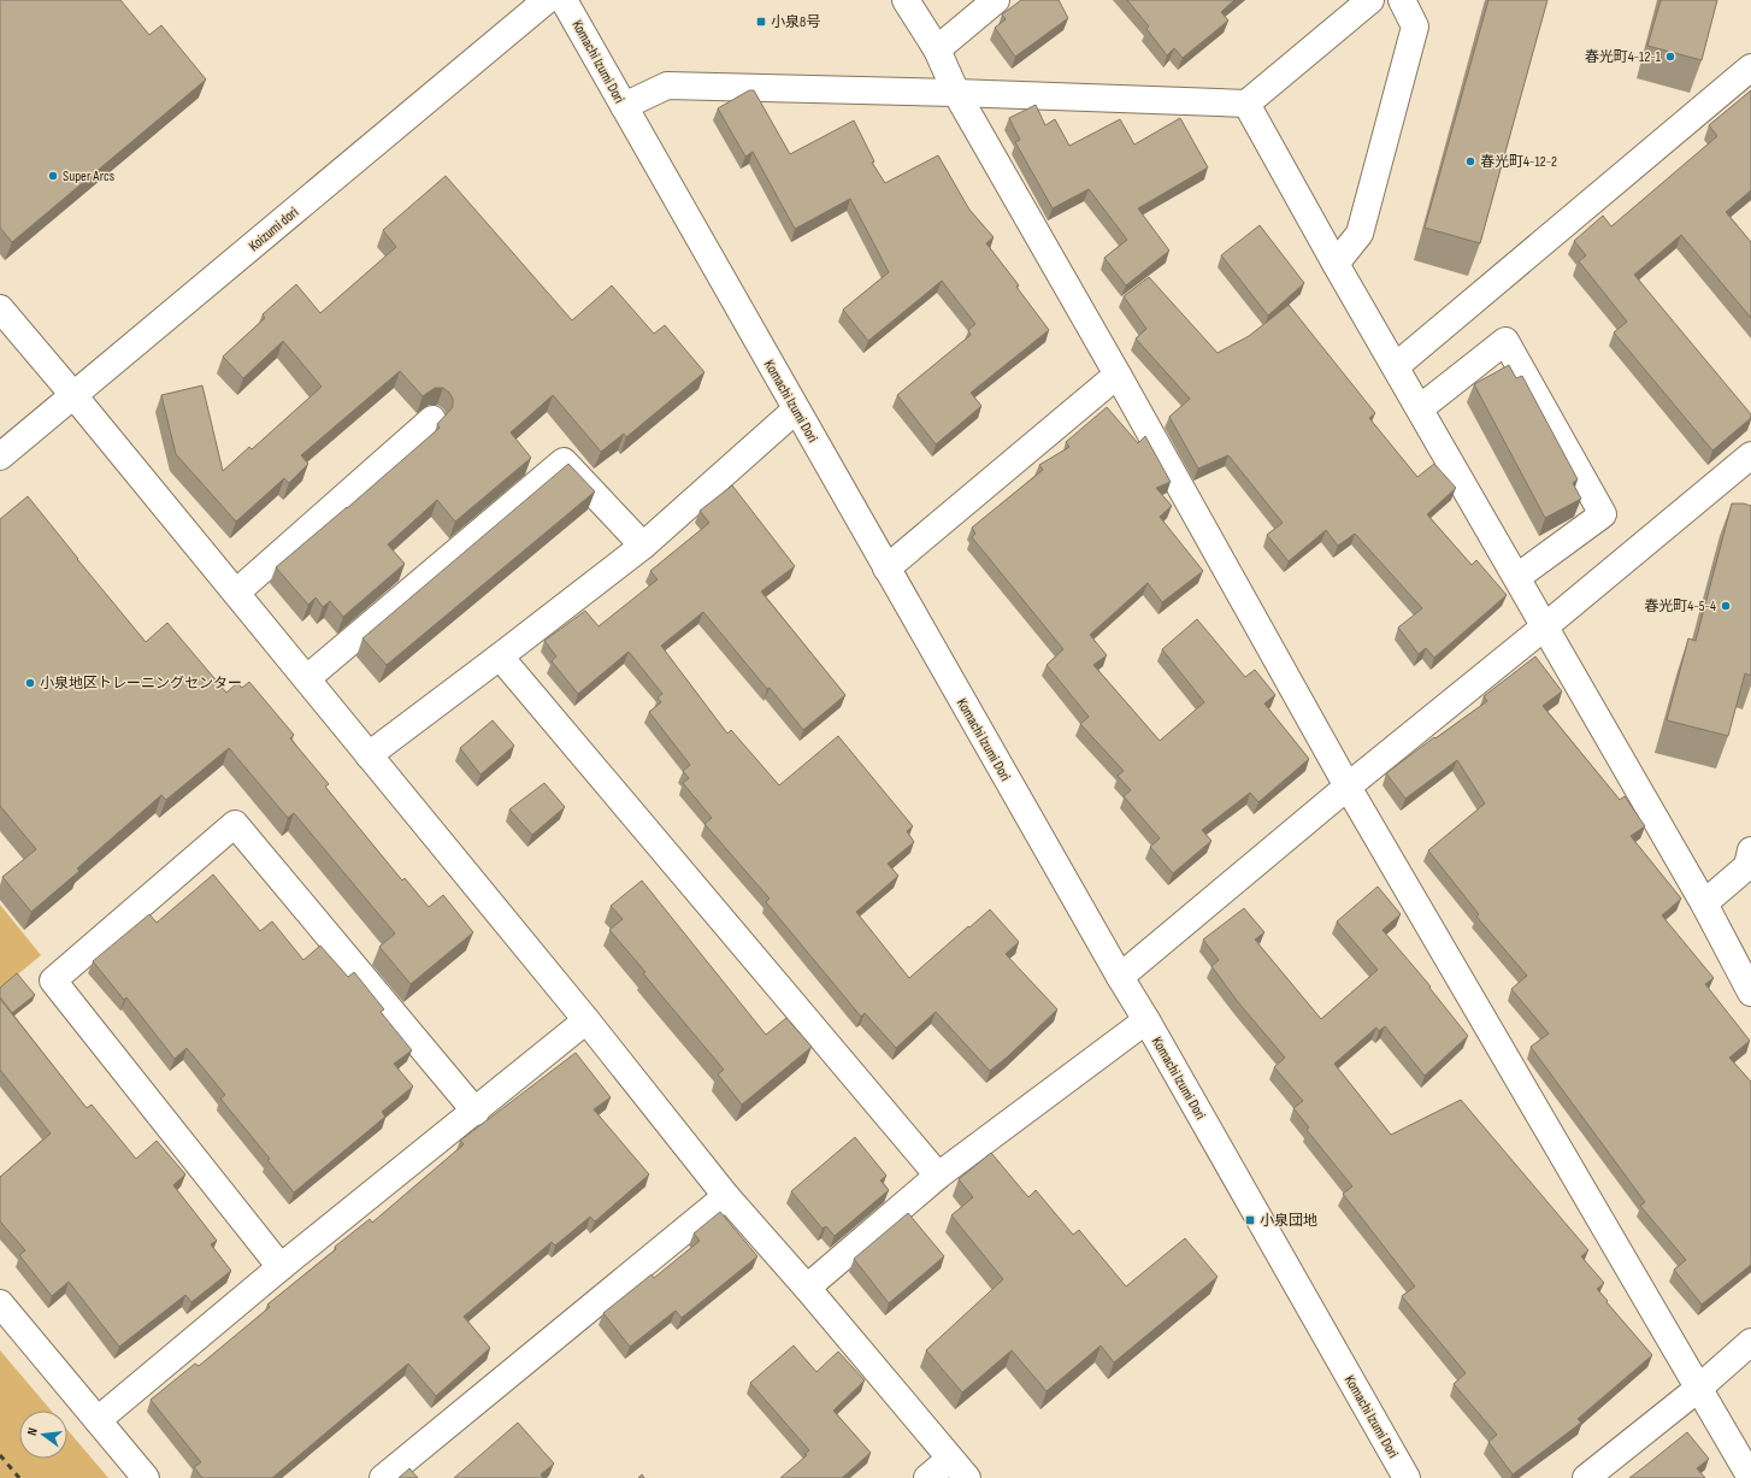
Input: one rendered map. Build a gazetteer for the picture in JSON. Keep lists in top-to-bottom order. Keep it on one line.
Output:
{"streets":{"street":["Komachi Izumi Dori","Koizumi dori"]},"places":{"transit":["小泉8号","小泉団地"],"other":["春光町4-12-1","春光町4-12-2","Super Arcs","春光町4-5-4","小泉地区トレーニングセンター"]},"north":"left"}
